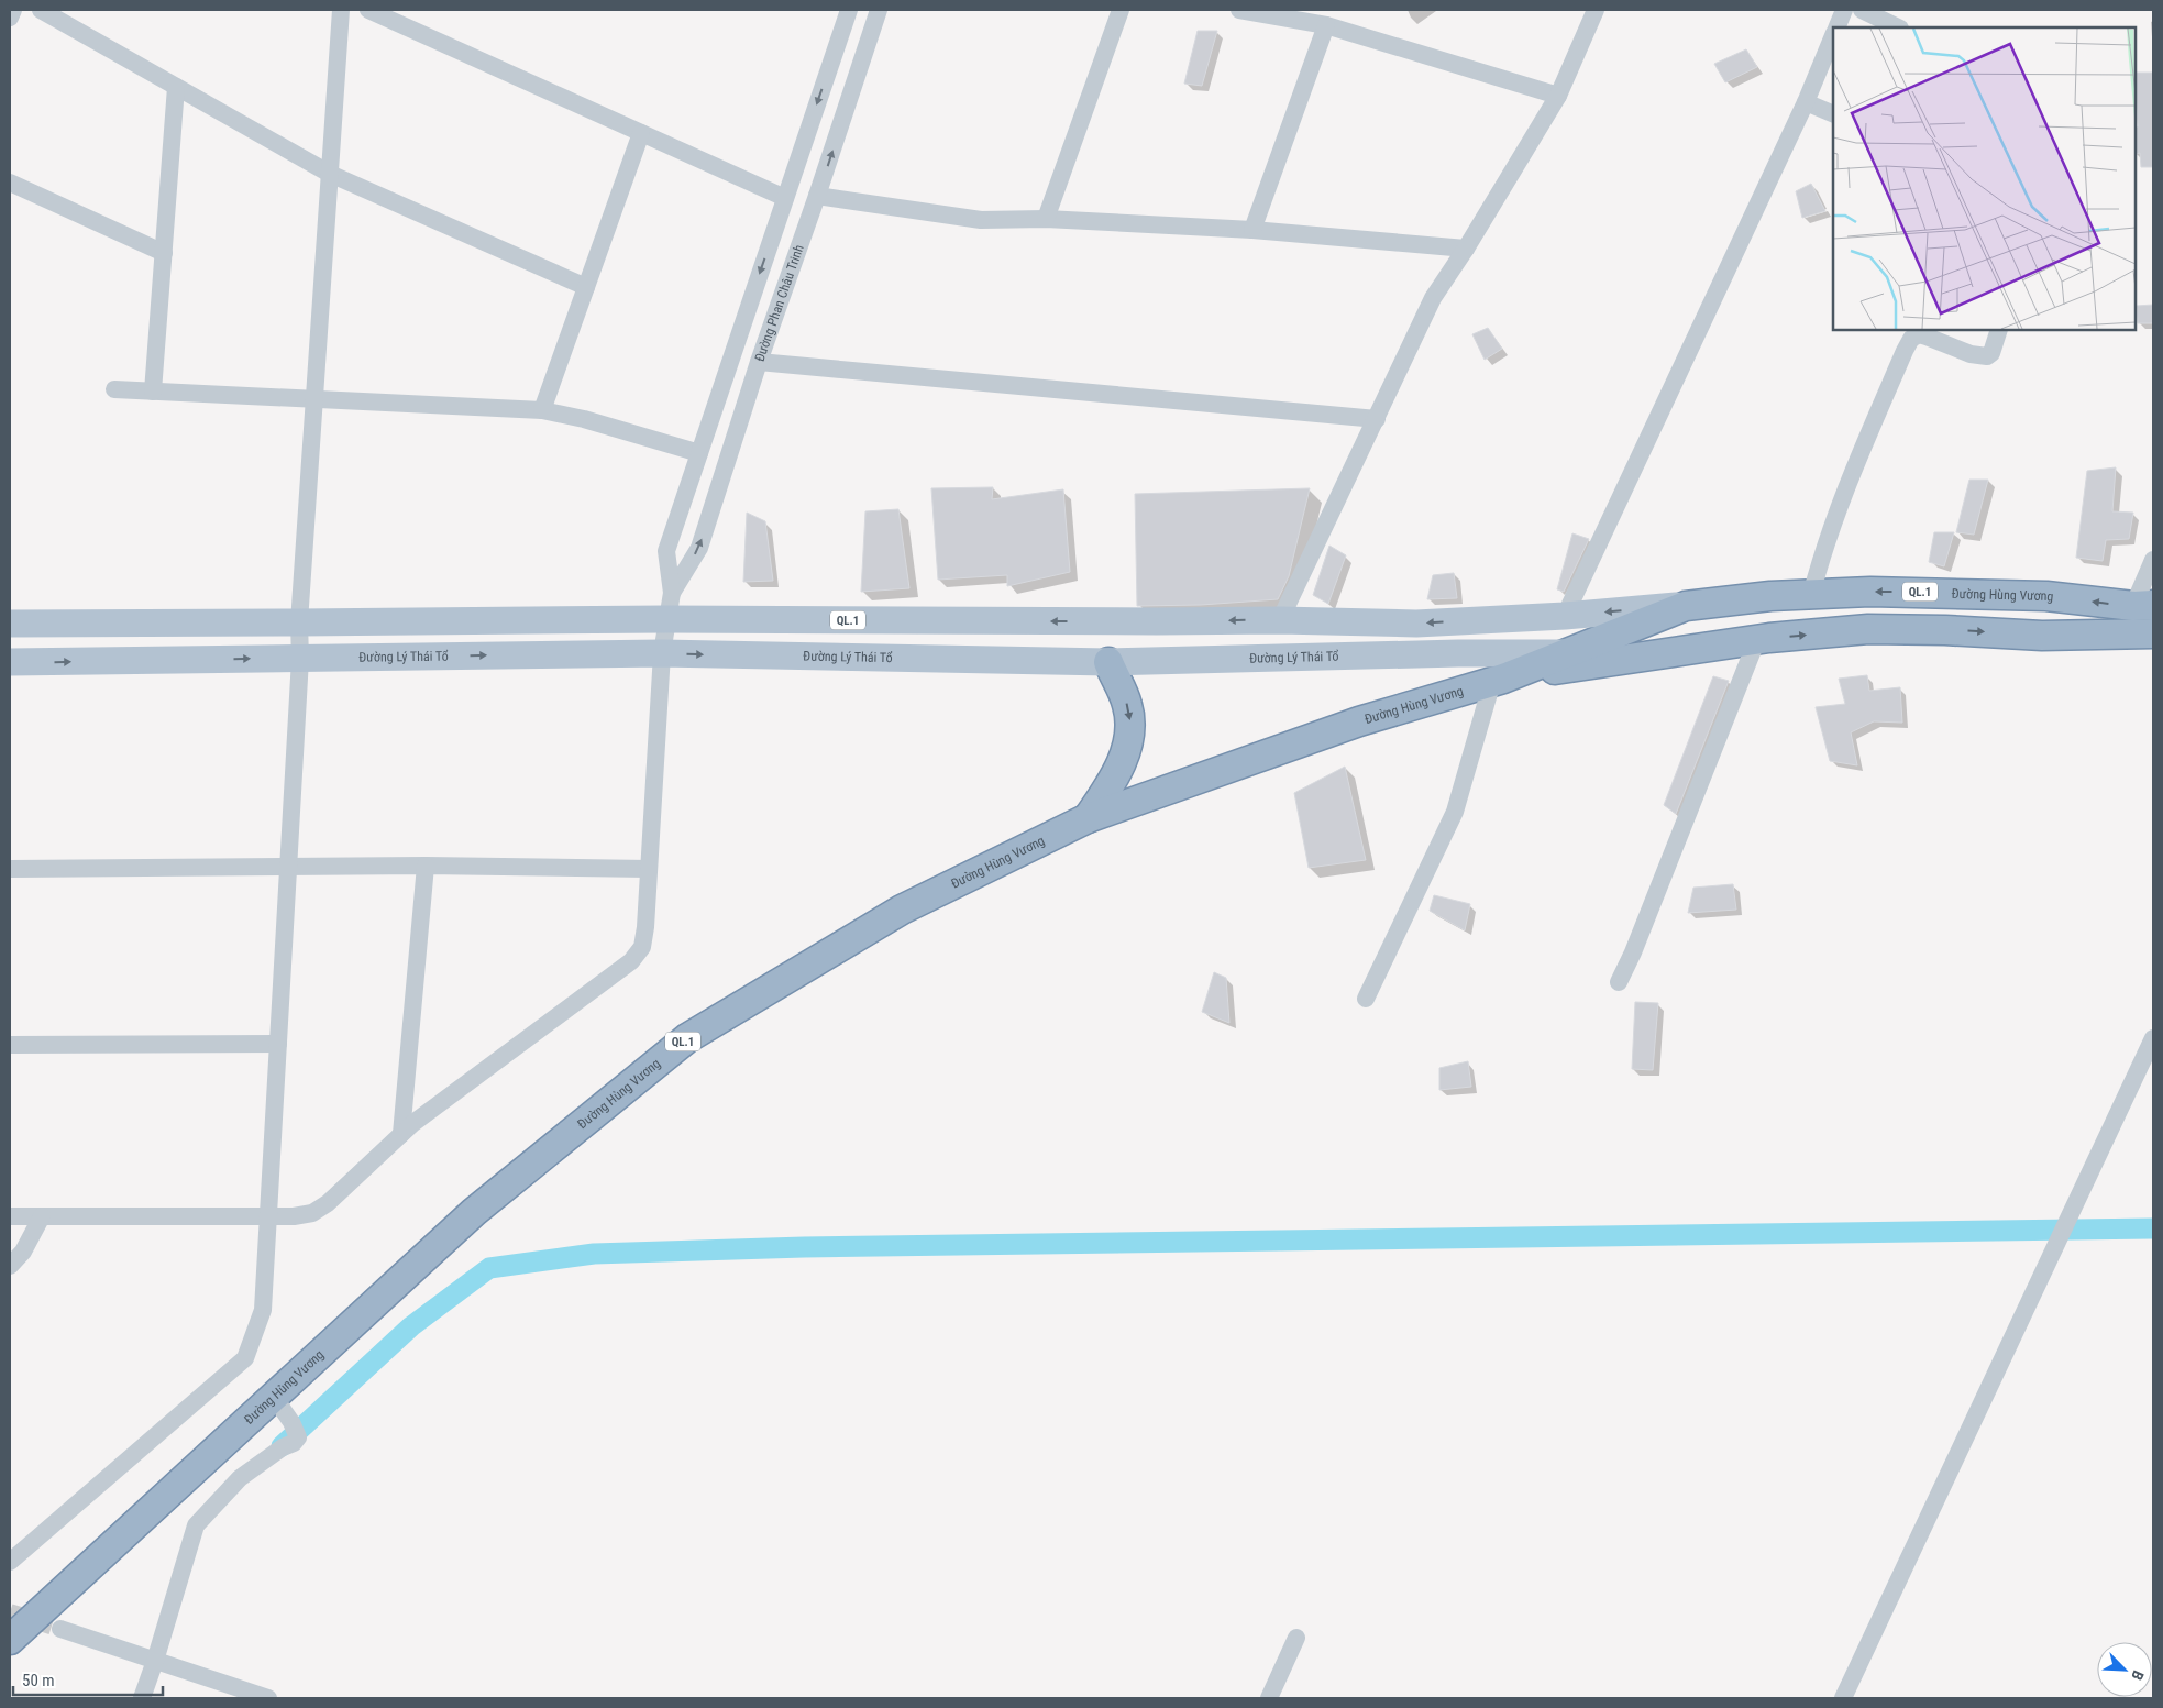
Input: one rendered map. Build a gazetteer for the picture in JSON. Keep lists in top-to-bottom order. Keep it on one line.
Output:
{"streets":{"highway":["QL.1","Đường Hùng Vương"],"main road":["Đường Lý Thái Tổ"],"street":["Đường Phan Châu Trinh"]},"crossings":[["Đường Phan Châu Trinh","QL.1"],["Đường Phan Châu Trinh","Đường Lý Thái Tổ"],["QL.1","Đường Hùng Vương"],["Đường Hùng Vương","Đường Lý Thái Tổ"]],"scale_bar":"50 m","north":"bottom right"}
